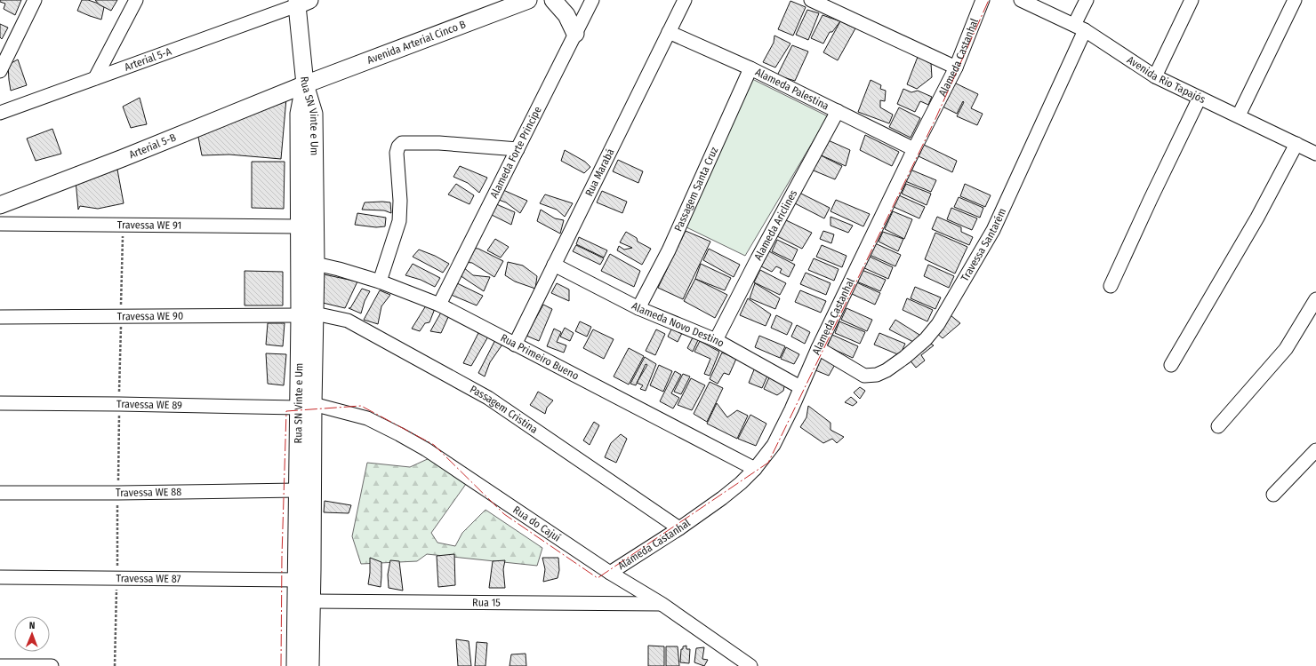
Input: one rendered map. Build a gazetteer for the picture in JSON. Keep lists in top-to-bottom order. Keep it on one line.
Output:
{"streets":{"main road":["Avenida Arterial Cinco B","Rua SN Vinte e Um","Arterial 5-B"],"street":["Alameda Castanhal","Arterial 5-A","Avenida Rio Tapajós","Alameda Palestina","Alameda Forte Principe","Rua Marabá","Passagem Santa Cruz","Alameda Ariclines","Travessa WE 91","Travessa Santarém","Travessa WE 90","Alameda Novo Destino","Rua Primeiro Bueno","Travessa WE 89","Passagem Cristina","Travessa WE 88","Rua do Cajuí","Travessa WE 87","Rua 15"]},"crossings":[["Avenida Arterial Cinco B","Rua SN Vinte e Um"],["Avenida Arterial Cinco B","Arterial 5-B"],["Alameda Castanhal","Alameda Palestina"],["Alameda Castanhal","Travessa Santarém"],["Alameda Castanhal","Alameda Novo Destino"],["Alameda Castanhal","Rua Primeiro Bueno"],["Alameda Castanhal","Passagem Cristina"],["Alameda Castanhal","Rua do Cajuí"],["Avenida Rio Tapajós","Travessa Santarém"],["Alameda Palestina","Rua Marabá"],["Alameda Palestina","Passagem Santa Cruz"],["Alameda Palestina","Alameda Ariclines"],["Rua SN Vinte e Um","Arterial 5-B"],["Rua SN Vinte e Um","Travessa WE 91"],["Rua SN Vinte e Um","Travessa WE 90"],["Rua SN Vinte e Um","Rua Primeiro Bueno"],["Rua SN Vinte e Um","Travessa WE 89"],["Rua SN Vinte e Um","Passagem Cristina"],["Rua SN Vinte e Um","Travessa WE 88"],["Rua SN Vinte e Um","Rua do Cajuí"],["Rua SN Vinte e Um","Travessa WE 87"],["Rua SN Vinte e Um","Rua 15"],["Alameda Forte Principe","Rua Primeiro Bueno"],["Rua Marabá","Alameda Novo Destino"],["Rua Marabá","Rua Primeiro Bueno"],["Passagem Santa Cruz","Alameda Novo Destino"],["Alameda Ariclines","Alameda Novo Destino"],["Travessa WE 90","Passagem Cristina"],["Travessa WE 89","Rua do Cajuí"],["Rua do Cajuí","Rua 15"]],"north":"top"}
